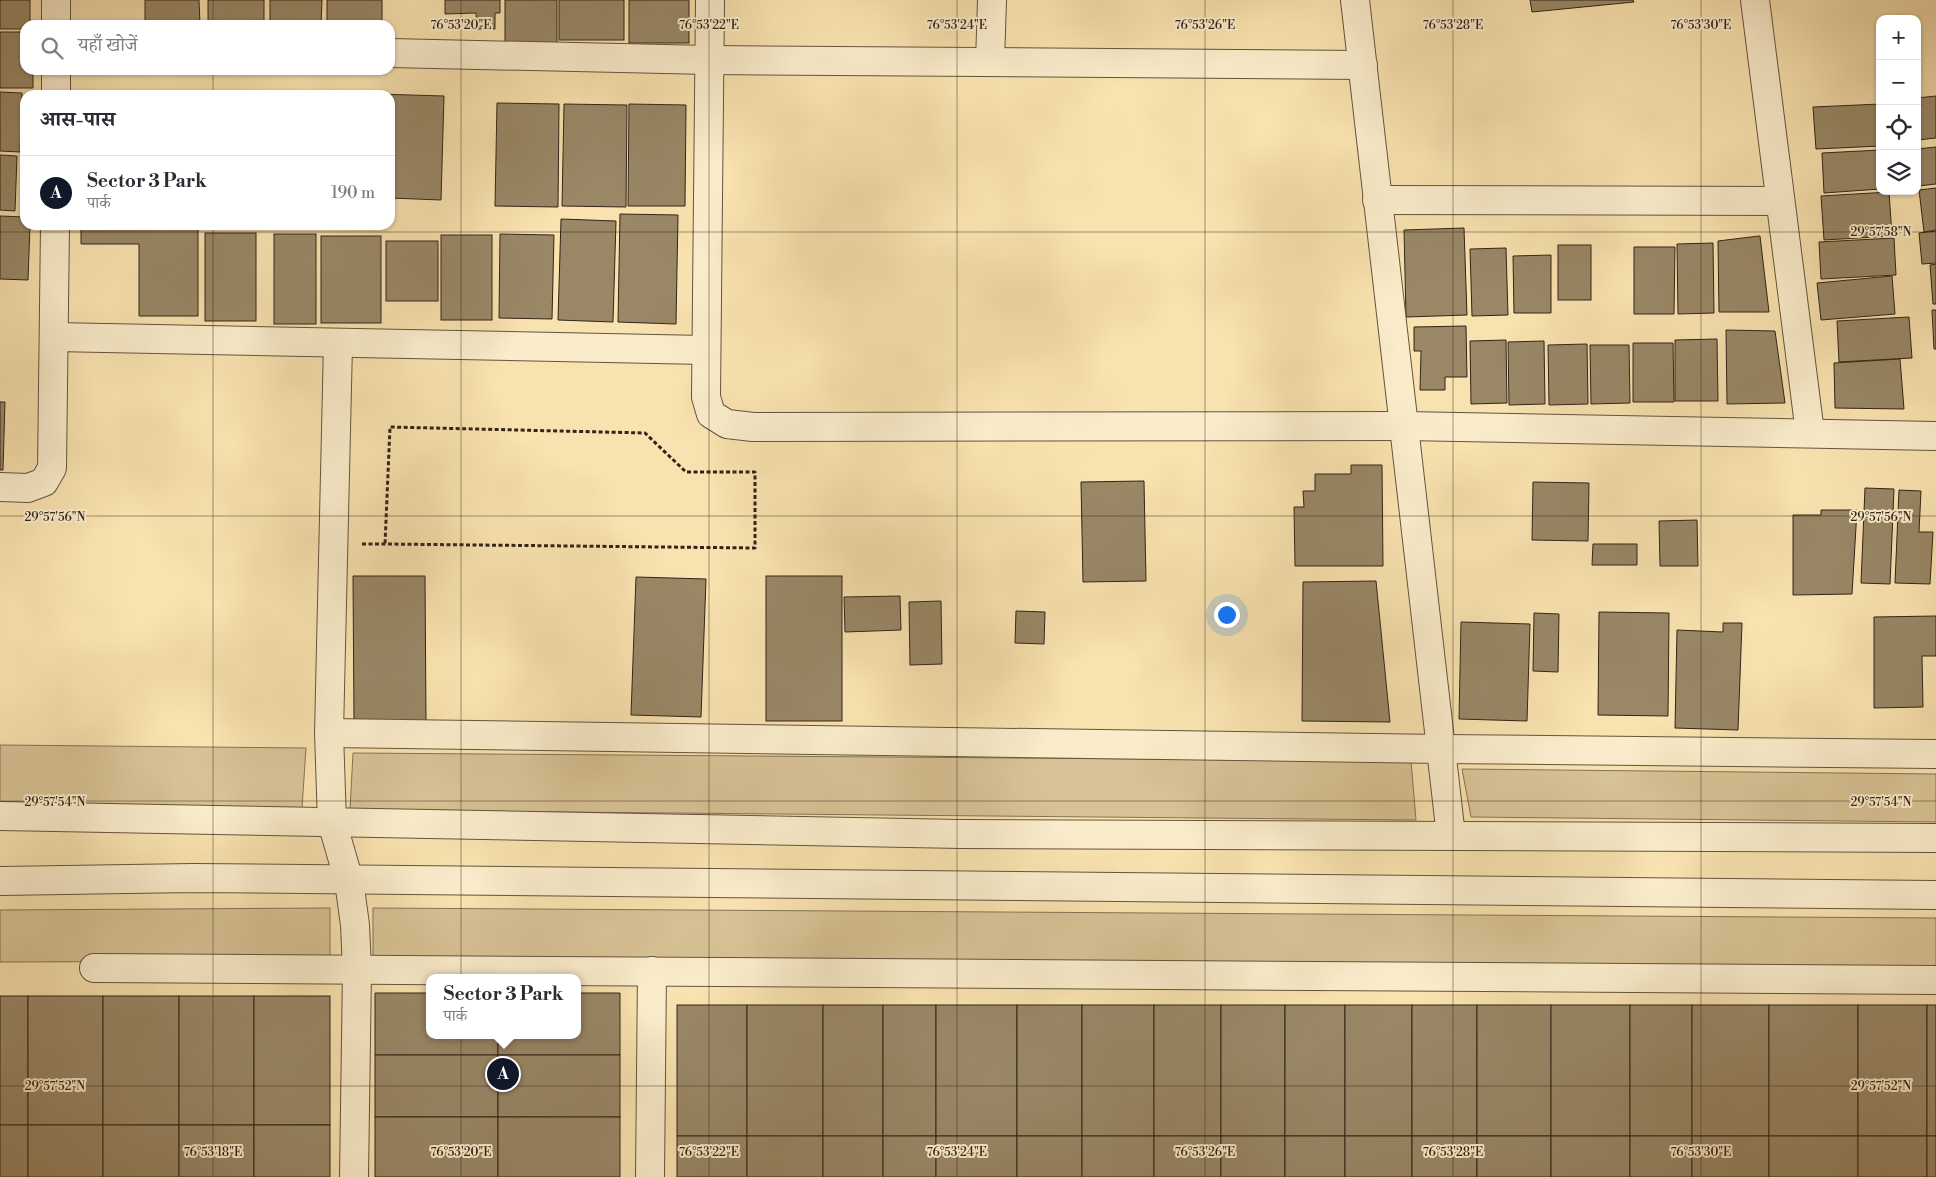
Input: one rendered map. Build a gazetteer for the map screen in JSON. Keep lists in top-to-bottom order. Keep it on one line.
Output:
{"page":{"map_buttons":["+","−"],"search":"यहाँ खोजें","heading":"आस-पास","list":[{"mark":"A","name":"Sector 3 Park","note":"पार्क","value":"190 m"}],"popup":["Sector 3 Park","पार्क"],"pins":"A"},"coordinates":["76°53'20\"E","76°53'22\"E","76°53'24\"E","76°53'26\"E","76°53'28\"E","76°53'30\"E","29°57'58\"N","29°57'56\"N","29°57'54\"N","29°57'52\"N","76°53'18\"E"]}
